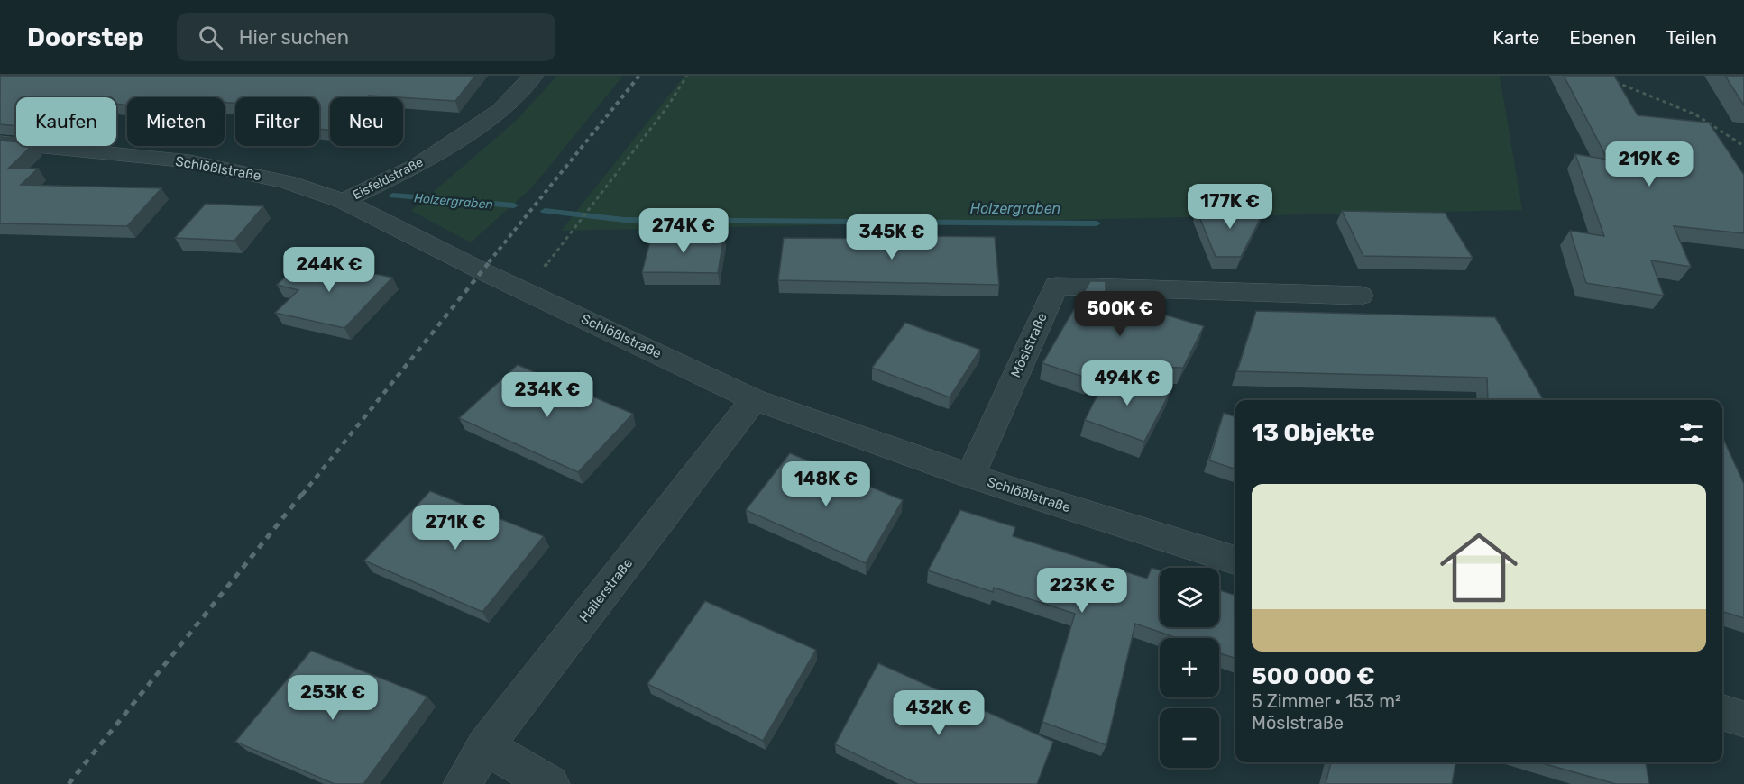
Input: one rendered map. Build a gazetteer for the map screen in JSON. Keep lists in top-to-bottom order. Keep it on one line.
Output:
{"streets":{"street":["Schlößlstraße","Eisfeldstraße","Möslstraße","Hailerstraße"]},"crossings":[["Schlößlstraße","Eisfeldstraße"],["Schlößlstraße","Möslstraße"],["Schlößlstraße","Hailerstraße"]],"water":["Holzergraben"],"page":{"header":"Doorstep","search":"Hier suchen","nav":["Karte","Ebenen","Teilen"],"chip":["Kaufen","Mieten","Filter","Neu"],"price":["219K €","177K €","274K €","345K €","244K €","500K €","494K €","234K €","148K €","271K €","223K €","253K €","432K €"],"heading":"13 Objekte","list":[{"name":"500 000 €","note":"5 Zimmer · 153 m² · Möslstraße"}],"map_buttons":["+","−"]}}
